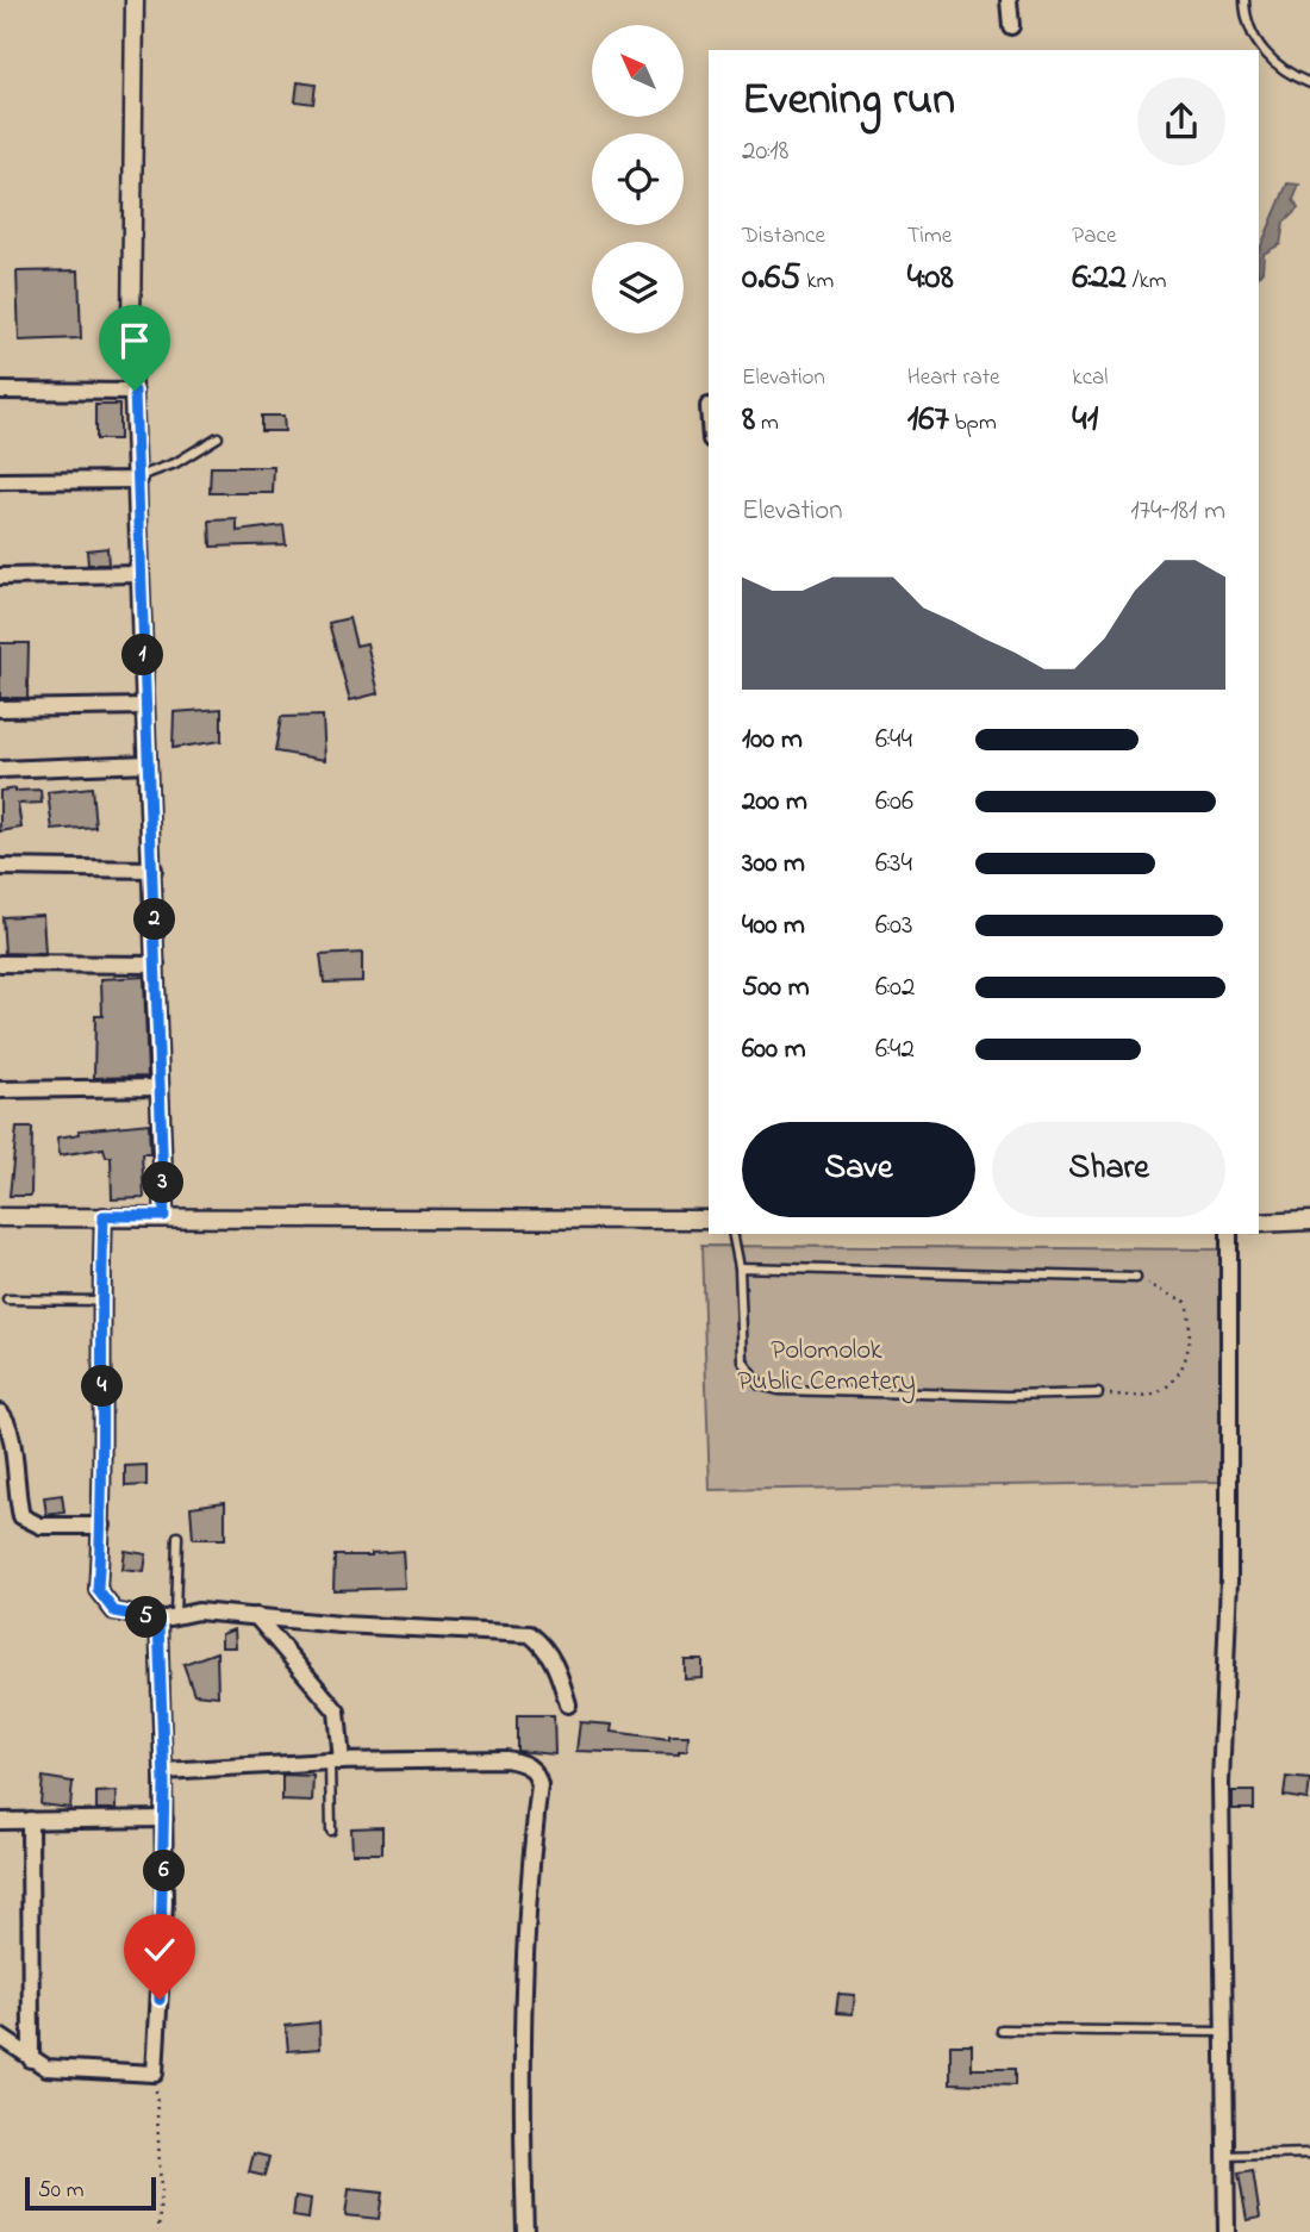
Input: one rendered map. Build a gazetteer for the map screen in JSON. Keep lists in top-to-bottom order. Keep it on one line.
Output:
{"parks":["Polomolok Public Cemetery"],"scale_bar":"50 m","north":"top left","page":{"heading":["Evening run","20:18"],"stats":[["Distance","0.65 km"],["Time","4:08"],["Pace","6:22 /km"],["Elevation","8 m"],["Heart rate","167 bpm"],["kcal","41"]],"chart":["Elevation","174–181 m"],"pins":["1","2","3","4","5","6"],"list":[{"name":"100 m","note":"6:44"},{"name":"200 m","note":"6:06"},{"name":"300 m","note":"6:34"},{"name":"400 m","note":"6:03"},{"name":"500 m","note":"6:02"},{"name":"600 m","note":"6:42"}],"buttons":["Save","Share"],"scale":"50 m"}}
